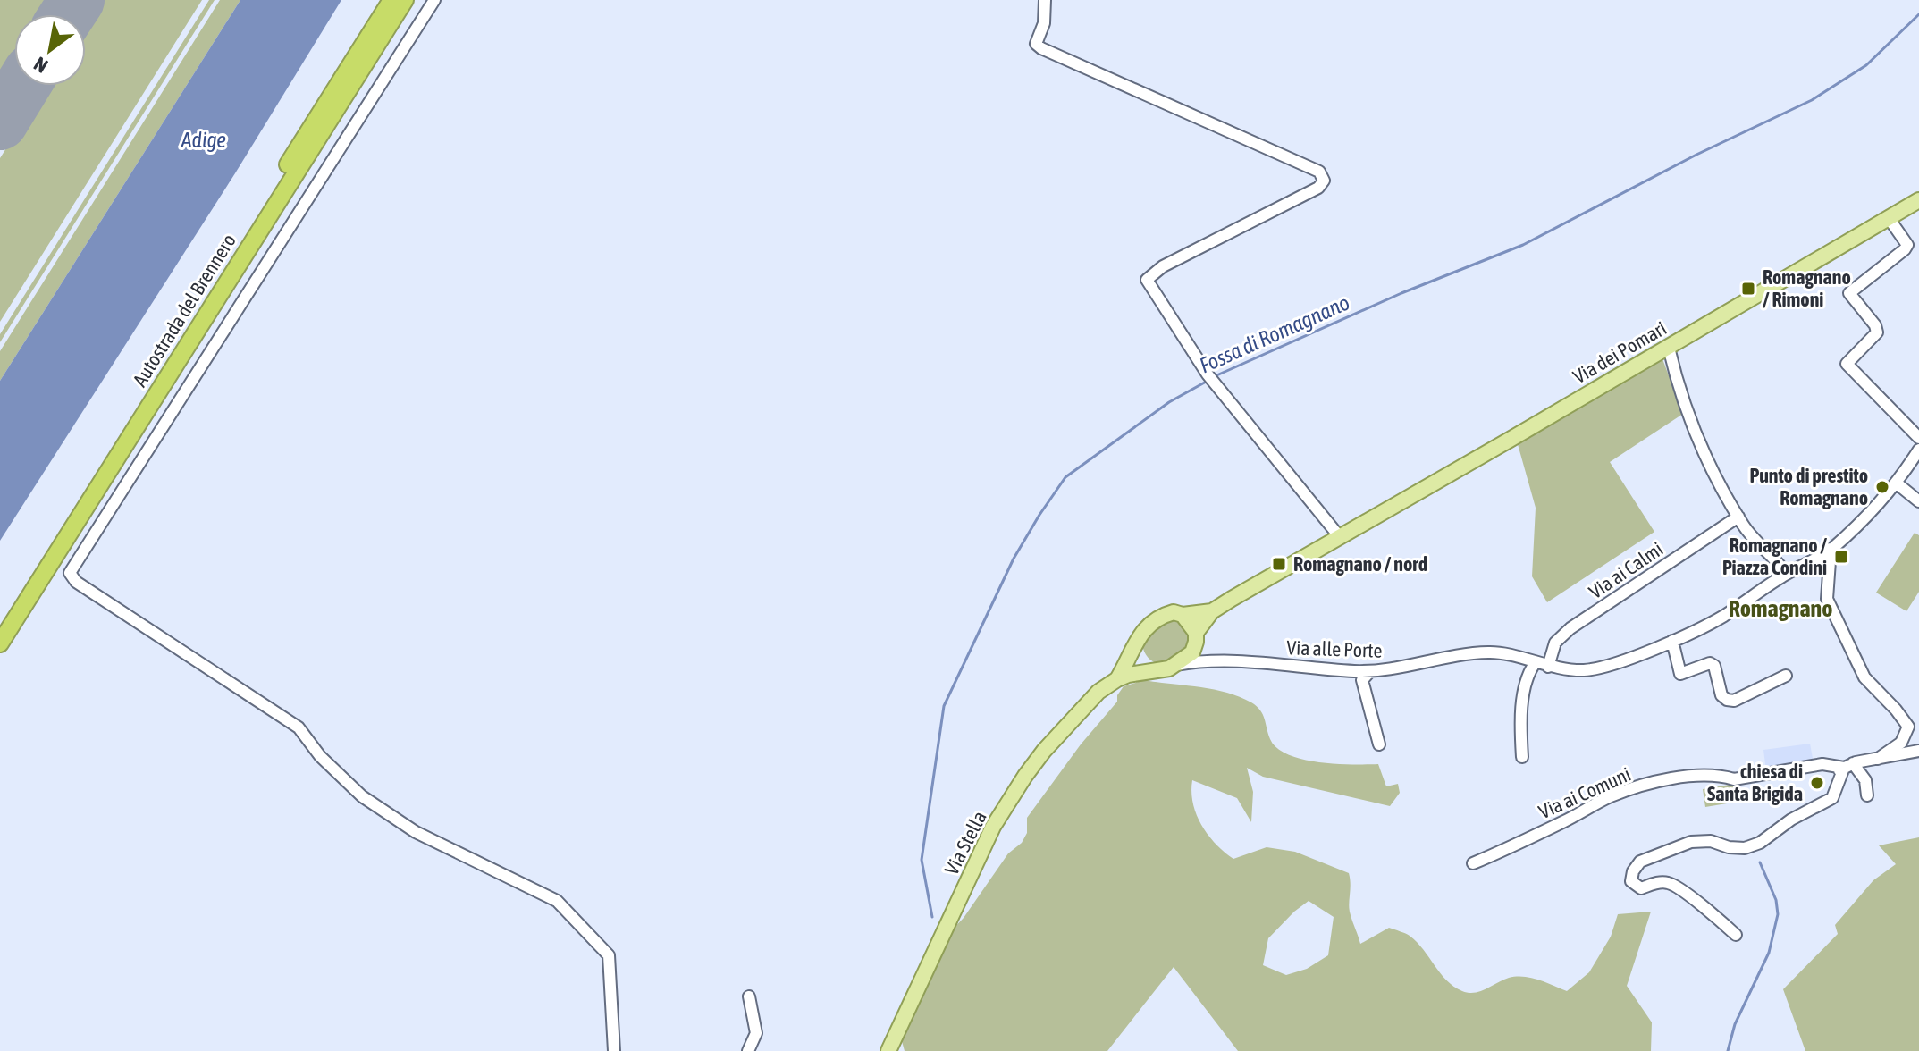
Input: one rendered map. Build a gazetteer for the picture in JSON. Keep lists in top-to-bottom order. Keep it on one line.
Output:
{"streets":{"highway":["Autostrada del Brennero"],"main road":["Via dei Pomari","Via Stella"],"street":["Via ai Calmi","Via alle Porte","Via ai Comuni"]},"crossings":[["Via dei Pomari","Via alle Porte"],["Via dei Pomari","Via Stella"],["Via ai Calmi","Via alle Porte"],["Via alle Porte","Via Stella"]],"districts":["Romagnano"],"water":["Adige","Fossa di Romagnano"],"places":{"transit":["Romagnano / Rimoni","Romagnano / Piazza Condini","Romagnano / nord"],"other":["Punto di prestito Romagnano","chiesa di Santa Brigida"]},"north":"bottom left"}
